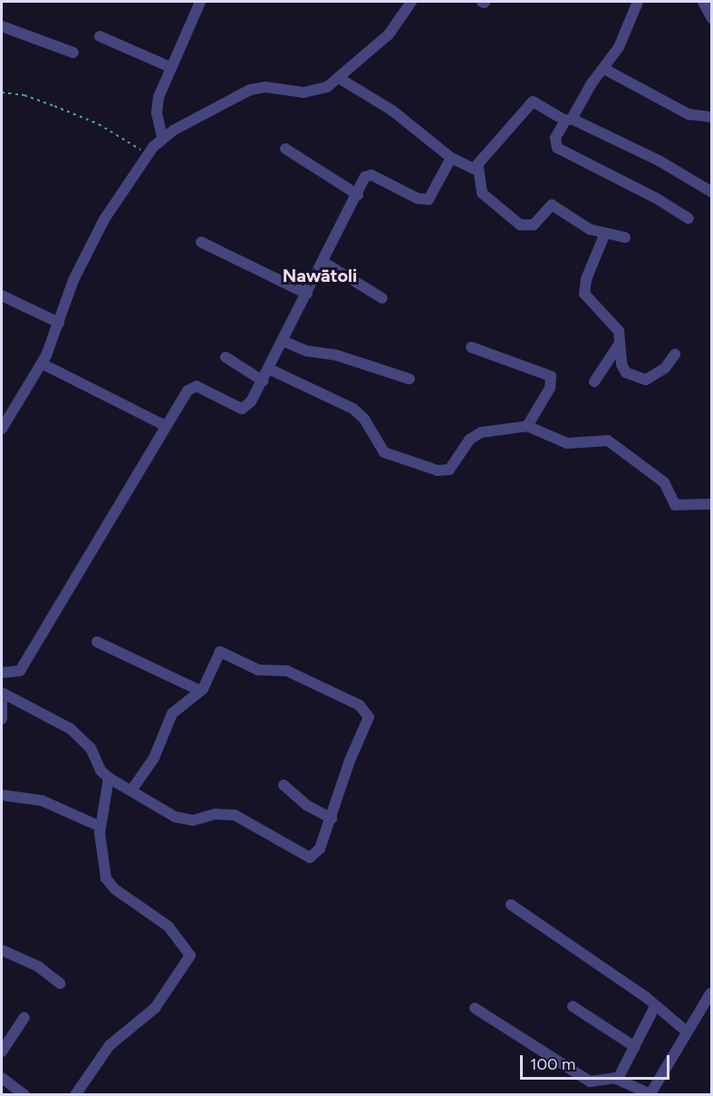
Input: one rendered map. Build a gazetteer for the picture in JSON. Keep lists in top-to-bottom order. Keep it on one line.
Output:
{"districts":["Nawātoli"],"scale_bar":"100 m"}
